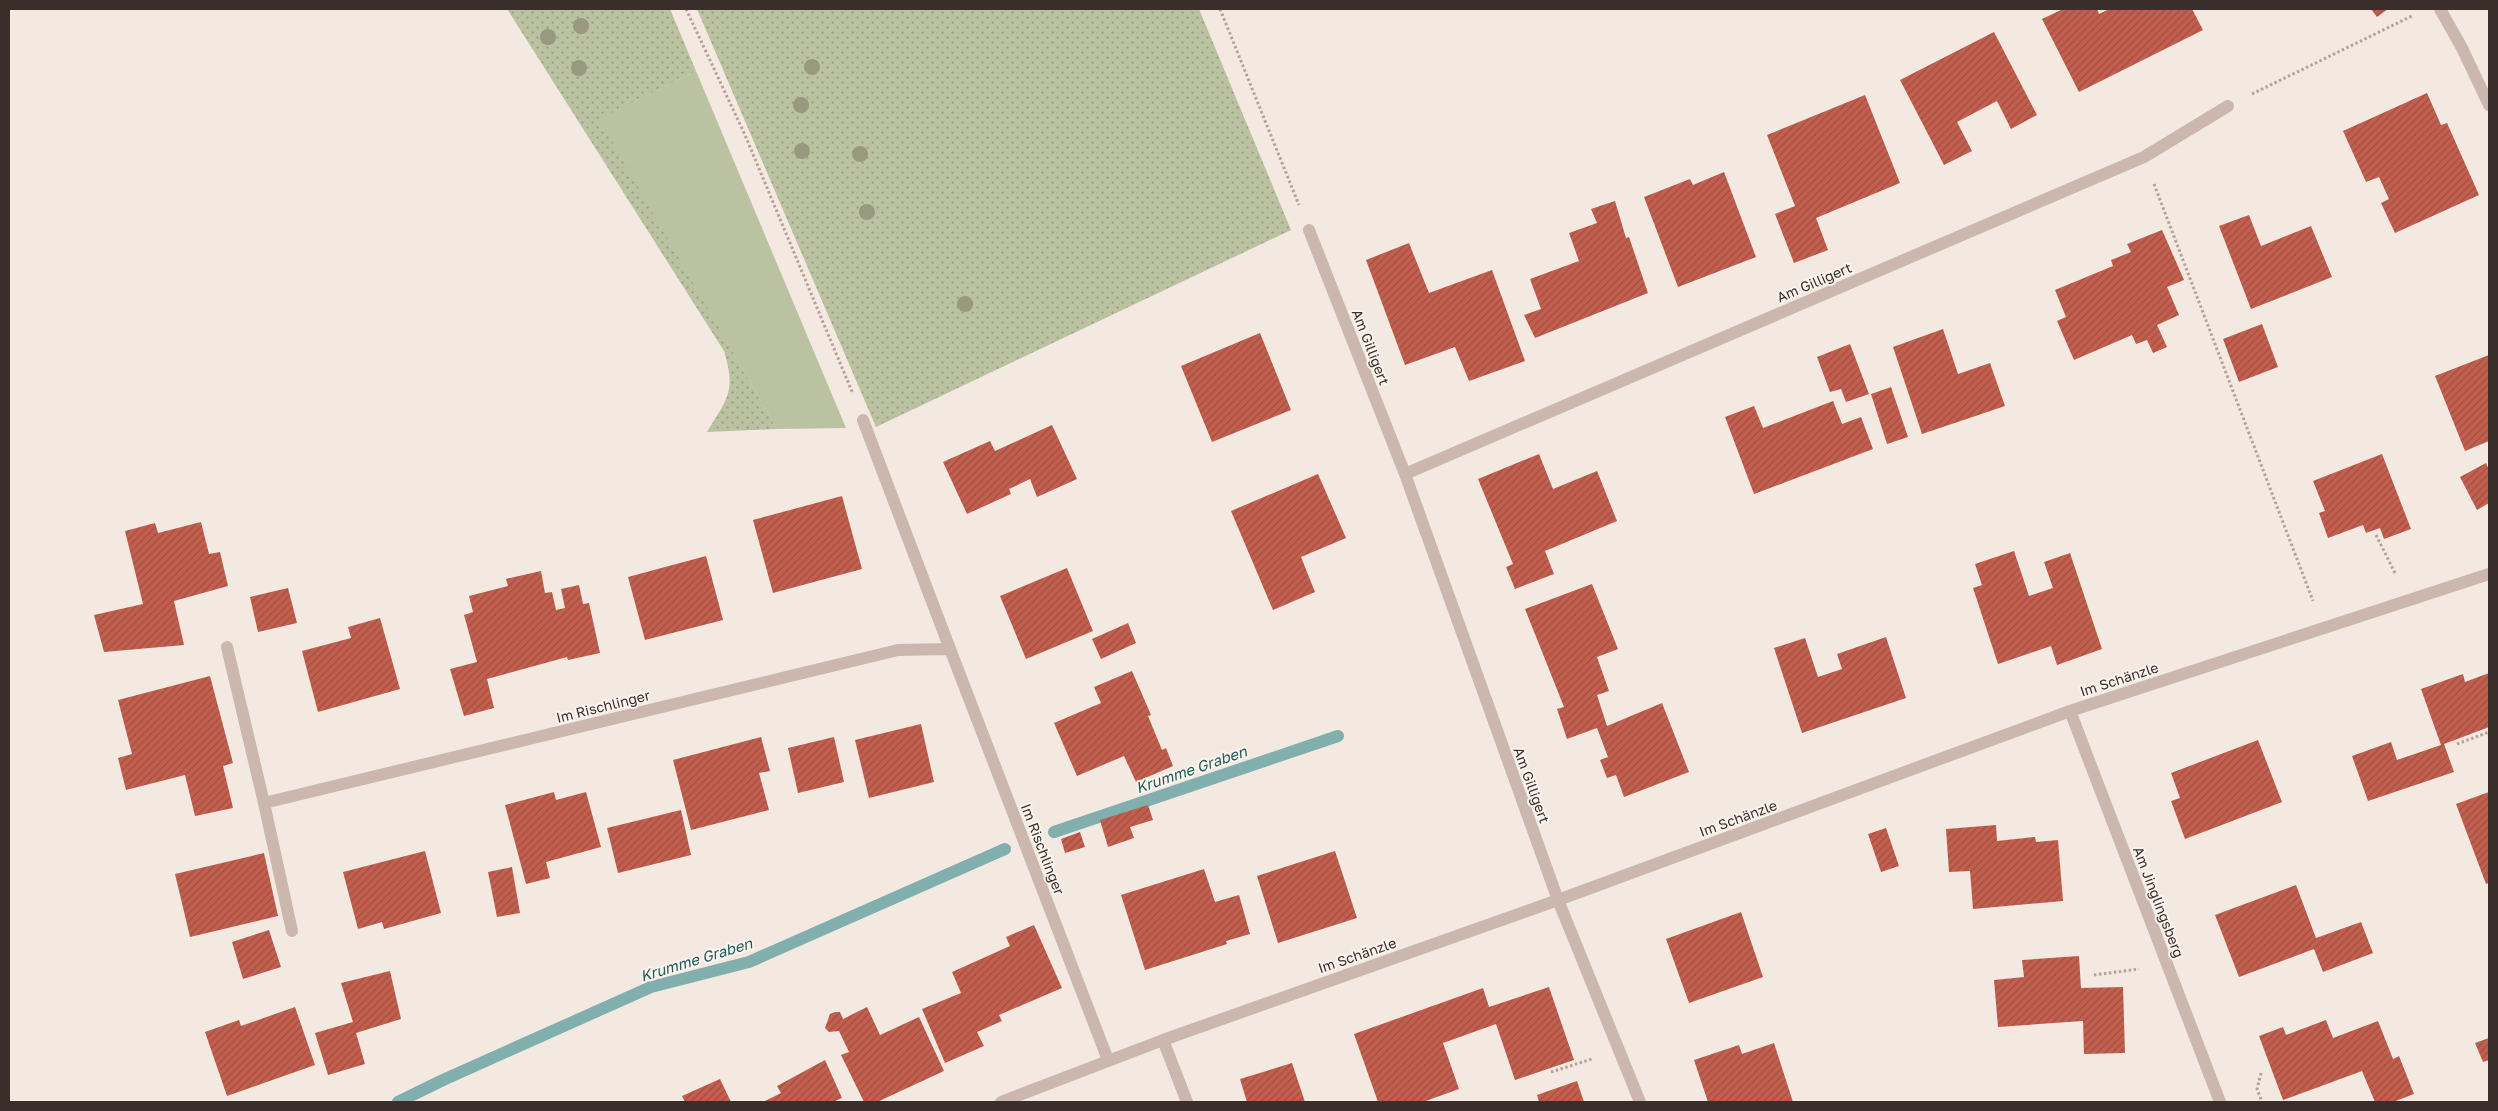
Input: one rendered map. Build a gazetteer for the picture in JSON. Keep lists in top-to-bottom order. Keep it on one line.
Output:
{"streets":{"street":["Am Gilligert","Im Schänzle","Im Rischlinger","Am Jinglingsberg"]},"crossings":[["Am Gilligert","Im Schänzle"],["Im Schänzle","Im Rischlinger"],["Im Schänzle","Am Jinglingsberg"]],"water":["Krumme Graben"]}
